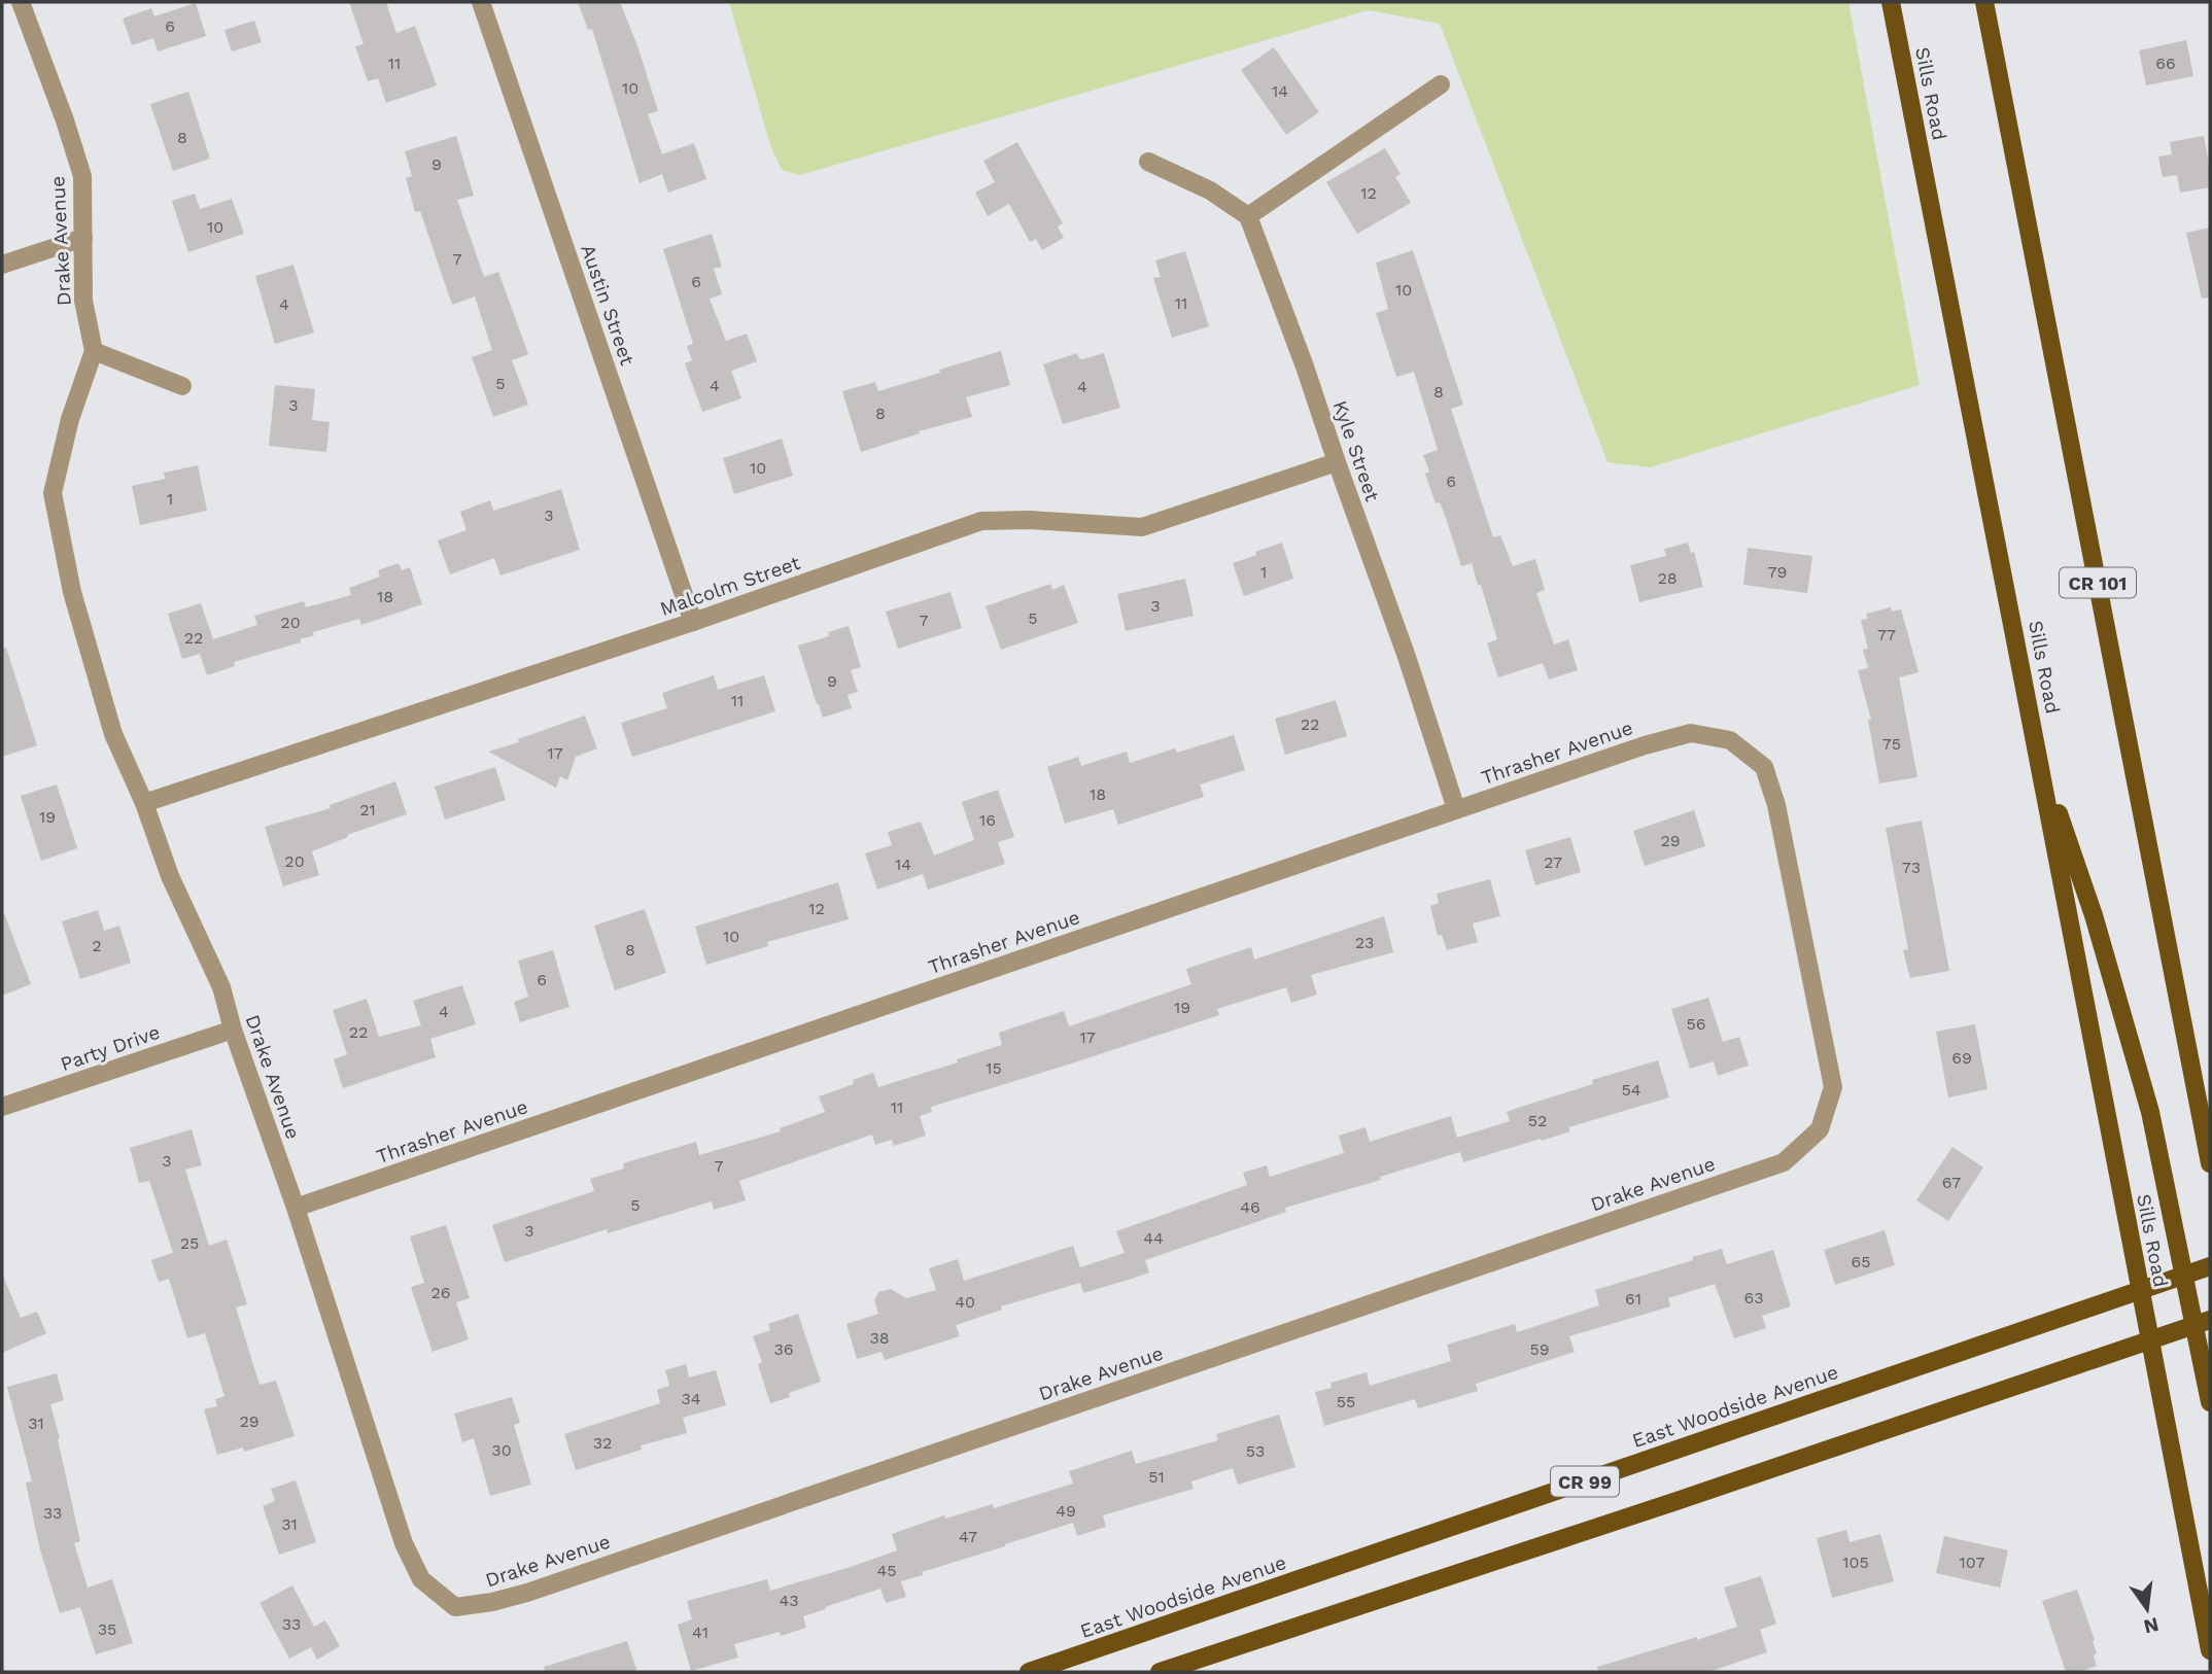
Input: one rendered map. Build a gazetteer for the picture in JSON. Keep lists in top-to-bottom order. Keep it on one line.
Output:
{"streets":{"main road":["Sills Road","CR 101","East Woodside Avenue","CR 99"],"street":["Drake Avenue","Austin Street","Kyle Street","Malcolm Street","Thrasher Avenue","Party Drive"]},"crossings":[["Sills Road","East Woodside Avenue"],["Sills Road","CR 99"],["Drake Avenue","Malcolm Street"],["Drake Avenue","Thrasher Avenue"],["Drake Avenue","Party Drive"],["Austin Street","Malcolm Street"],["Kyle Street","Malcolm Street"],["Kyle Street","Thrasher Avenue"]],"house_numbers":["6","11","66","10","14","8","9","12","10","7","6","10","11","4","5","4","4","8","3","8","10","6","1","3","1","79","28","18","3","5","7","20","77","22","9","11","22","75","17","18","21","19","16","29","20","27","14","73","12","10","23","2","8","6","19","4","56","22","17","69","15","54","11","52","3","7","67","5","46","3","44","25","65","26","63","61","40","38","36","59","34","55","29","31","32","30","53","51","49","33","31","47","105","107","45","43","33","35","41"],"north":"bottom"}
